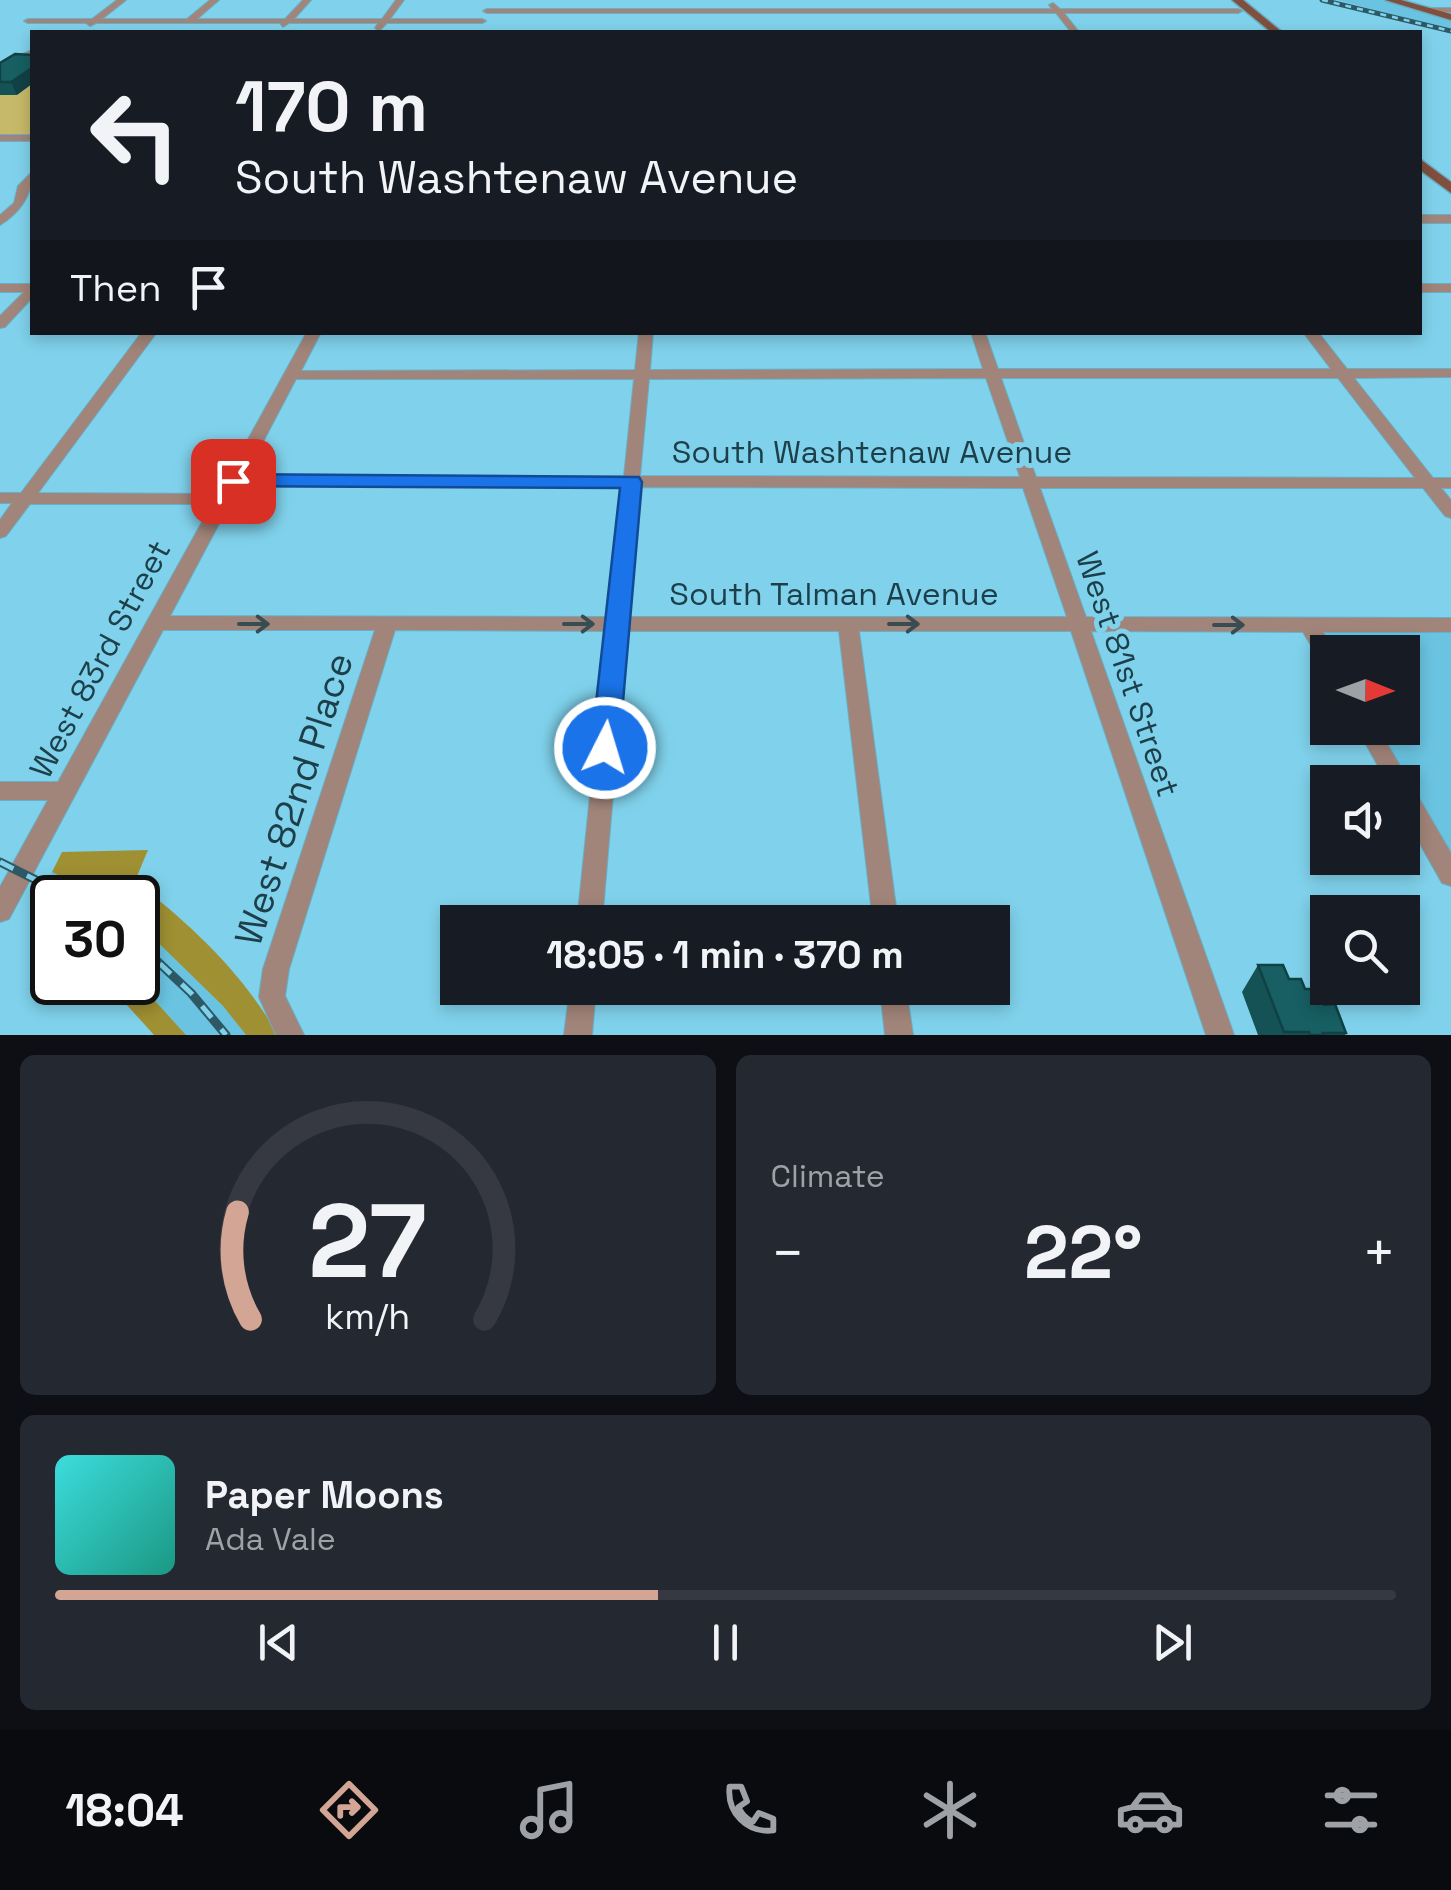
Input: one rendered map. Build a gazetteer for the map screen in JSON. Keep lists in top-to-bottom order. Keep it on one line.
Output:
{"streets":{"street":["South Washtenaw Avenue","South Talman Avenue","West 83rd Street","West 81st Street","West 82nd Place"]},"crossings":[["South Washtenaw Avenue","West 83rd Street"],["South Washtenaw Avenue","West 81st Street"],["South Talman Avenue","West 83rd Street"],["South Talman Avenue","West 81st Street"],["South Talman Avenue","West 82nd Place"]],"one_way":["South Talman Avenue"],"north":"right","page":{"turn":["170 m","South Washtenaw Avenue"],"then":"Then","limit":"30","trip":"18:05 · 1 min · 370 m","tile":"Climate","heat":["−","22°","+"],"song":["Paper Moons","Ada Vale"],"tabs":"18:04","gauge":["27","km/h"]}}
